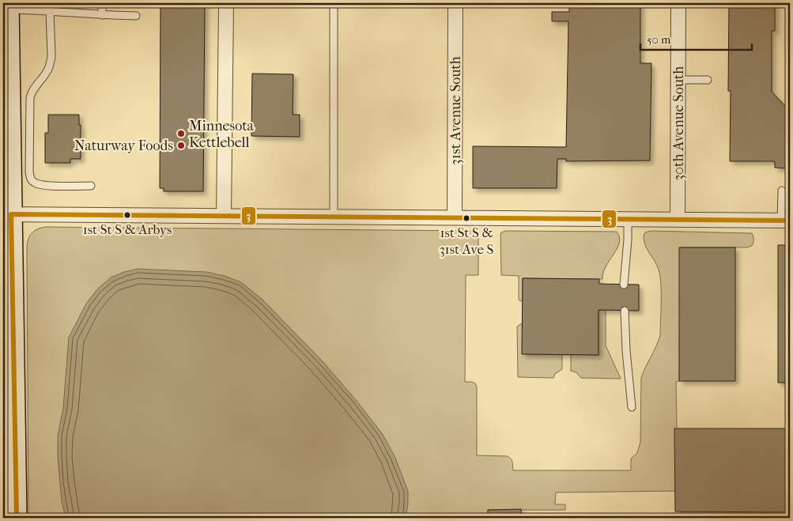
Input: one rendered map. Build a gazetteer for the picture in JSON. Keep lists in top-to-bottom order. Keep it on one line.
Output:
{"streets":{"street":["31st Avenue South","30th Avenue South"]},"places":["Minnesota Kettlebell","Naturway Foods","1st St S & Arbys","1st St S & 31st Ave S"],"lines":["transit line 3"],"scale_bar":"50 m"}
